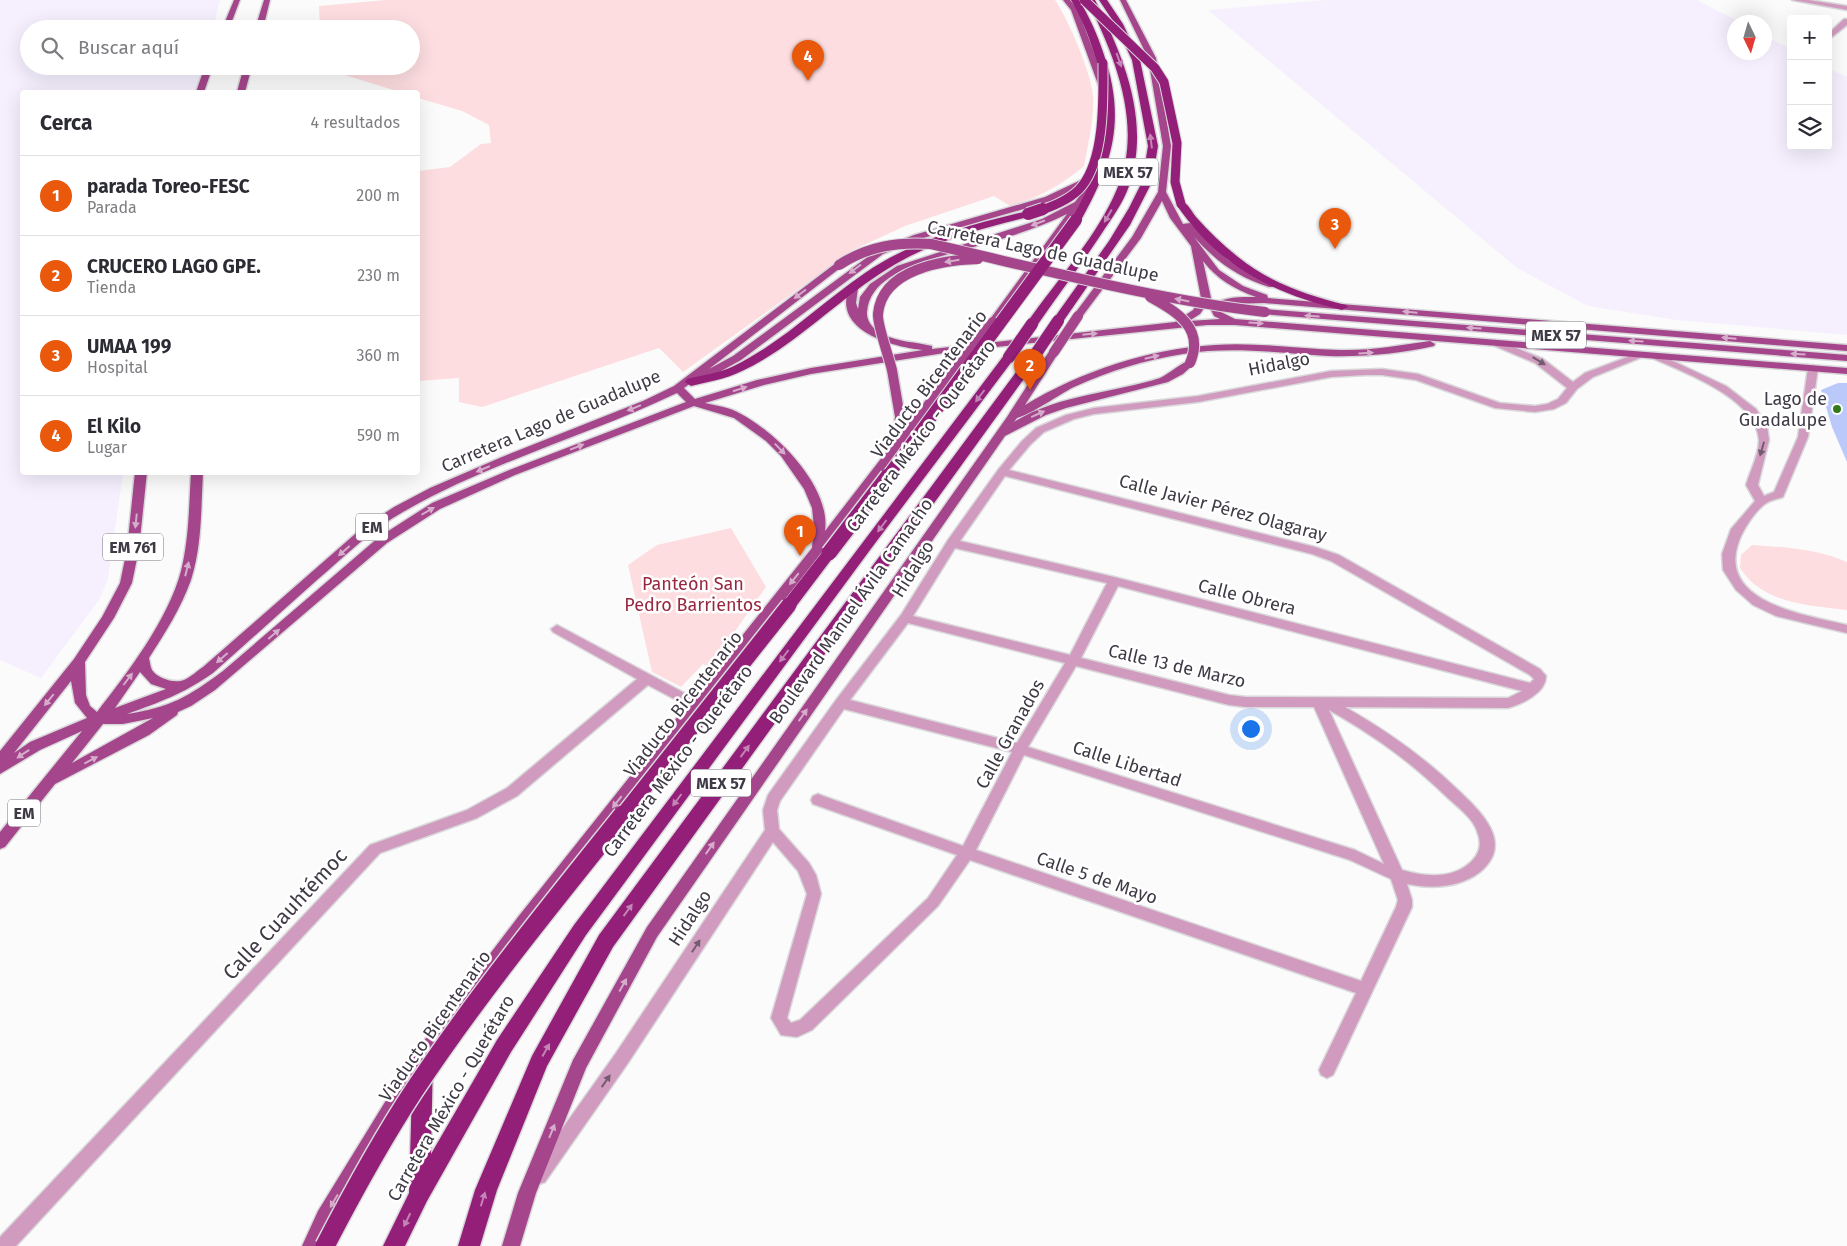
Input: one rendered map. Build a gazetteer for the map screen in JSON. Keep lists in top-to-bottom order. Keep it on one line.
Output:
{"streets":{"highway":["MEX 57","Viaducto Bicentenario","Carretera México - Querétaro"],"main road":["Carretera Lago de Guadalupe","EM","EM 761","Boulevard Manuel Ávila Camacho"],"street":["Hidalgo","Calle Javier Pérez Olagaray","Calle Obrera","Calle 13 de Marzo","Calle Granados","Calle Libertad","Calle 5 de Mayo","Calle Cuauhtémoc"]},"crossings":[["Carretera Lago de Guadalupe","Hidalgo"],["Carretera Lago de Guadalupe","EM"],["Hidalgo","Calle Javier Pérez Olagaray"],["Hidalgo","Calle Obrera"],["Hidalgo","Boulevard Manuel Ávila Camacho"],["Hidalgo","Calle 13 de Marzo"],["Hidalgo","Calle Granados"],["Hidalgo","Calle Libertad"],["Calle Javier Pérez Olagaray","Calle Obrera"],["Calle Javier Pérez Olagaray","Calle 13 de Marzo"],["Calle Obrera","Calle 13 de Marzo"],["Calle Obrera","Calle Granados"],["Calle 13 de Marzo","Calle Granados"],["Calle Granados","Calle Libertad"],["Calle Granados","Calle 5 de Mayo"]],"parks":["Panteón San Pedro Barrientos"],"places":["Lago de Guadalupe"],"north":"bottom","page":{"map_buttons":["+","−"],"search":"Buscar aquí","pins":["4","3","2","1"],"heading":["Cerca","4 resultados"],"list":[{"mark":"1","name":"parada Toreo-FESC","note":"Parada","value":"200 m"},{"mark":"2","name":"CRUCERO LAGO GPE.","note":"Tienda","value":"230 m"},{"mark":"3","name":"UMAA 199","note":"Hospital","value":"360 m"},{"mark":"4","name":"El Kilo","note":"Lugar","value":"590 m"}]}}
